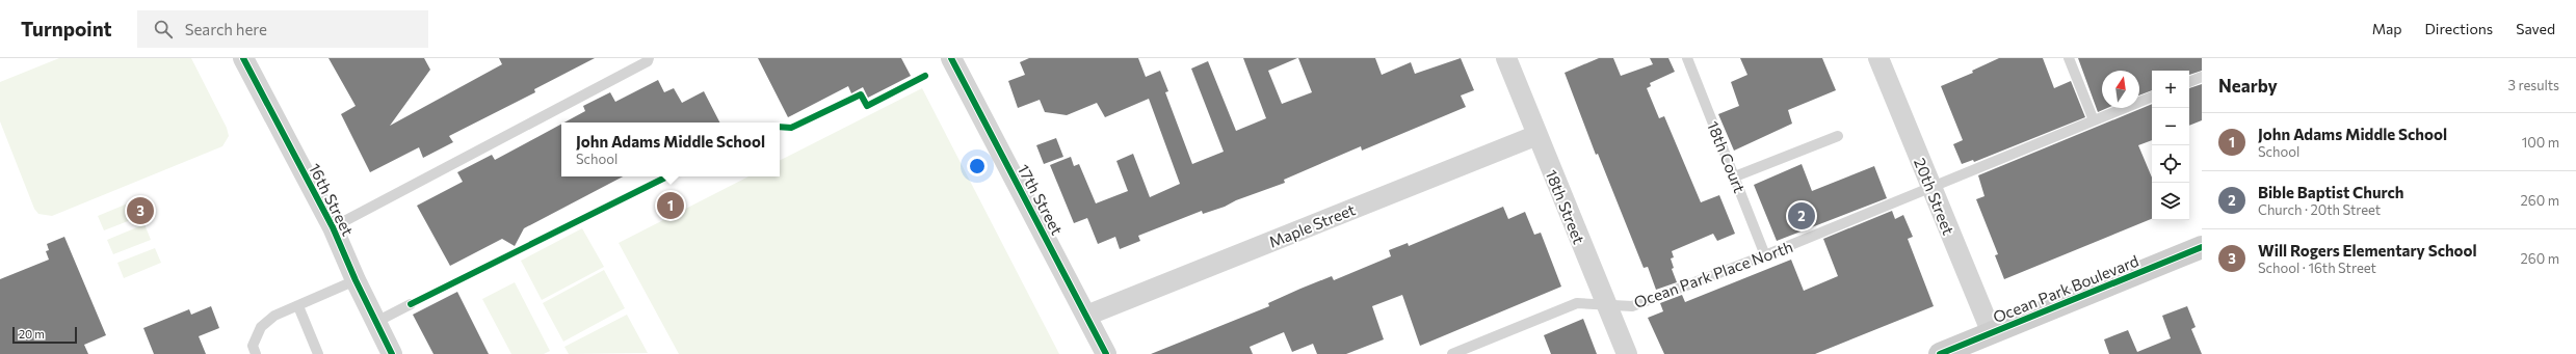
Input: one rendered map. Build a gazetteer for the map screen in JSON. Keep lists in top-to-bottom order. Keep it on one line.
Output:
{"streets":{"street":["20th Street","16th Street","17th Street","18th Street","Maple Street","Ocean Park Boulevard"],"lane":["18th Court","Ocean Park Place North"]},"crossings":[["18th Court","Ocean Park Place North"],["20th Street","Ocean Park Place North"],["20th Street","Ocean Park Boulevard"],["17th Street","Maple Street"],["18th Street","Maple Street"],["18th Street","Ocean Park Place North"]],"scale_bar":"20 m","north":"top","page":{"header":"Turnpoint","search":"Search here","nav":["Map","Directions","Saved"],"heading":["Nearby","3 results"],"map_buttons":["+","−"],"list":[{"mark":"1","name":"John Adams Middle School","note":"School","value":"100 m"},{"mark":"2","name":"Bible Baptist Church","note":"Church · 20th Street","value":"260 m"},{"mark":"3","name":"Will Rogers Elementary School","note":"School · 16th Street","value":"260 m"}],"popup":["John Adams Middle School","School"],"pins":["1","3","2"],"scale":"20 m"}}
